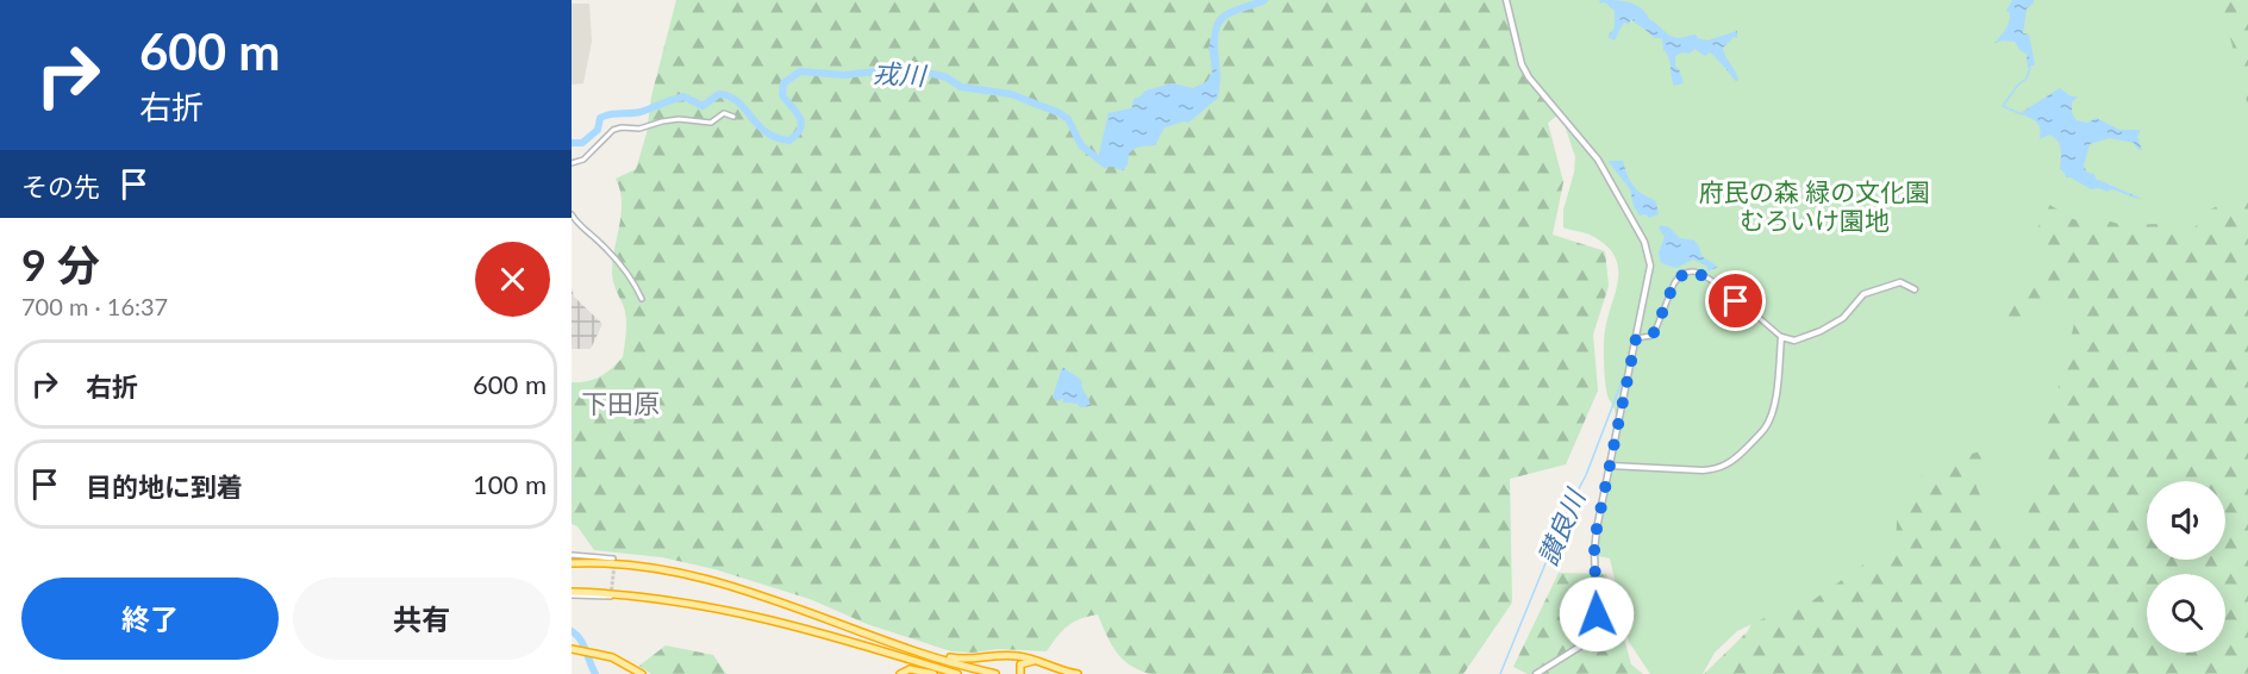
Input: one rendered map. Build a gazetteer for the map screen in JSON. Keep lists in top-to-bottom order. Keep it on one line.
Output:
{"districts":["下田原"],"water":["戎川","讃良川"],"parks":["府民の森 緑の文化園 むろいけ園地"],"page":{"turn":["600 m","右折"],"then":"その先","heading":["9 分","700 m · 16:37"],"list":[{"name":"右折","value":"600 m"},{"name":"目的地に到着","value":"100 m"}],"buttons":["終了","共有"]}}
